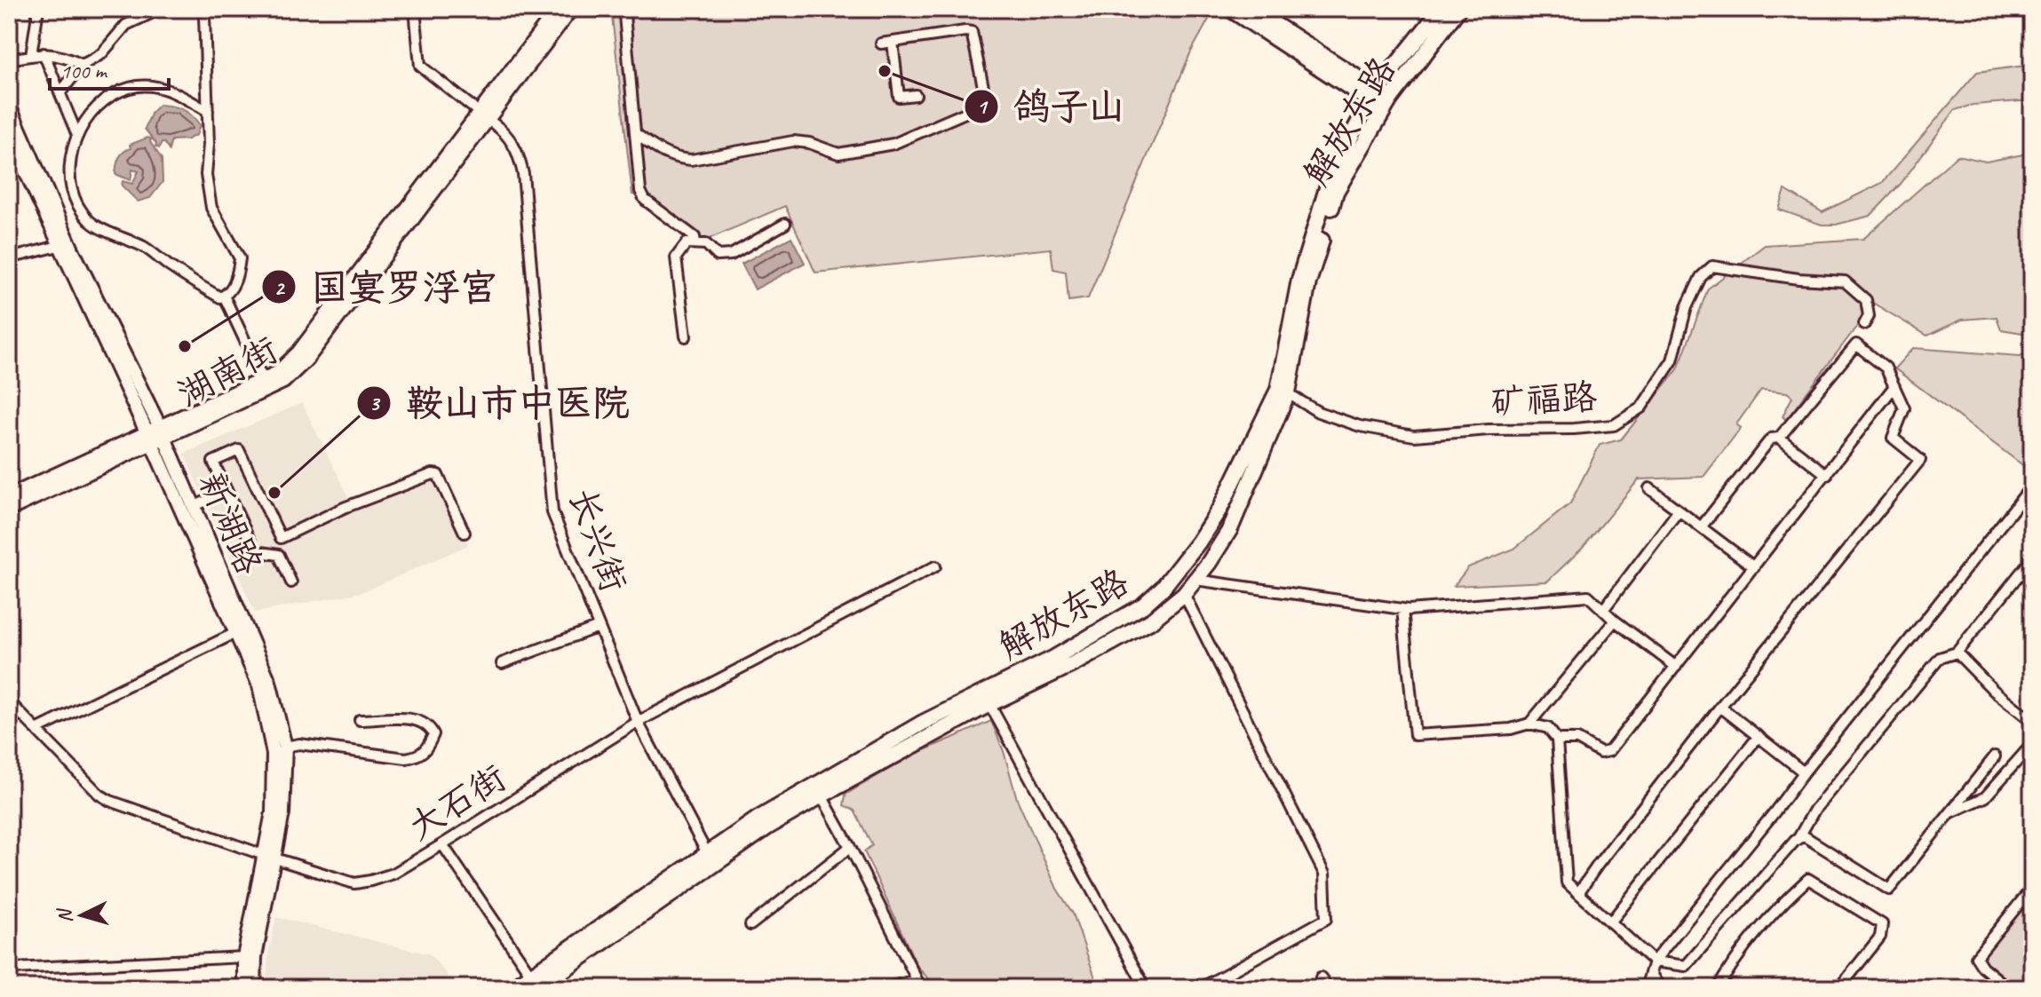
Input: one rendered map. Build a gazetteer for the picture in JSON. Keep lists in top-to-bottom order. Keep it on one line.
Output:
{"streets":{"main road":["解放东路","湖南街","新湖路"],"street":["矿福路","长兴街","大石街"]},"crossings":[["解放东路","矿福路"],["解放东路","长兴街"],["湖南街","新湖路"],["湖南街","长兴街"],["新湖路","大石街"],["长兴街","大石街"]],"places":["鸽子山","国宴罗浮宫","鞍山市中医院"],"scale_bar":"100 m","north":"left"}
